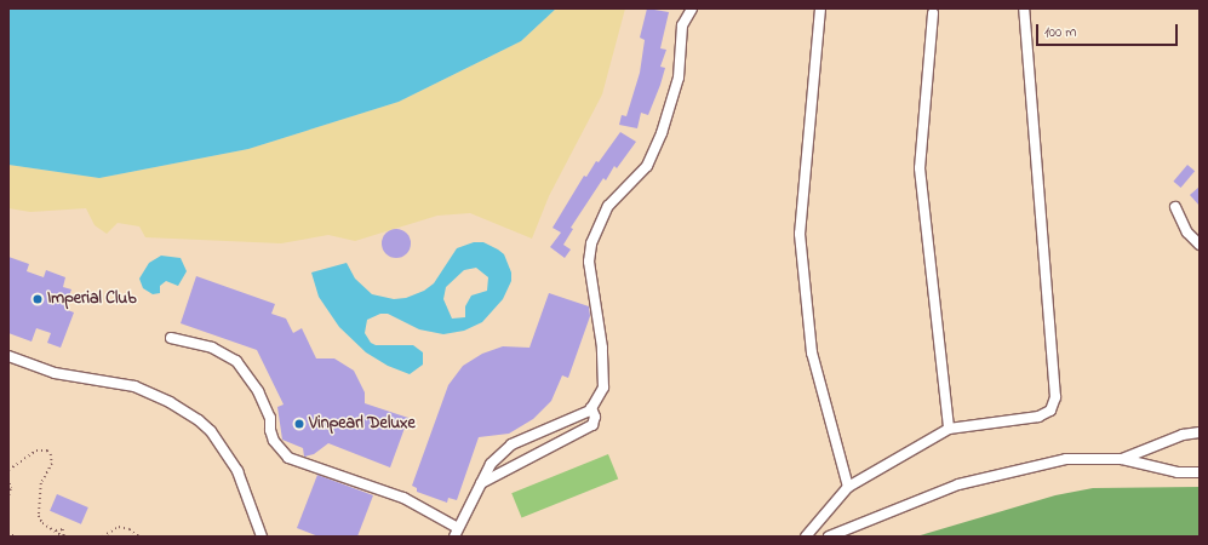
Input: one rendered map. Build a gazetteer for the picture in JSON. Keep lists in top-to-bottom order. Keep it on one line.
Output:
{"places":["Imperial Club","Vinpearl Deluxe"],"scale_bar":"100 m"}
